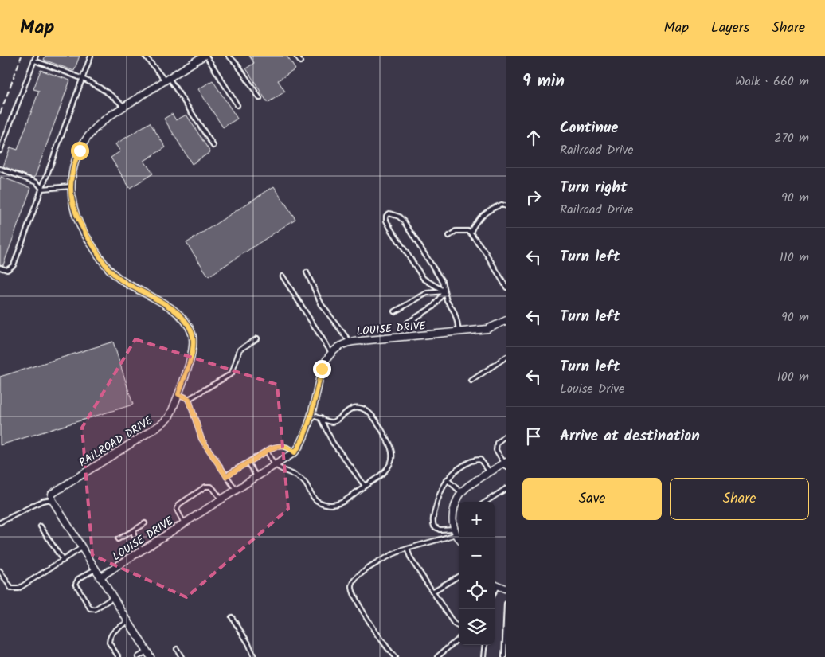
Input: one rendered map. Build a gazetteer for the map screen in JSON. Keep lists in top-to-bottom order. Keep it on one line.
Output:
{"streets":{"street":["LOUISE DRIVE","RAILROAD DRIVE"]},"page":{"header":"Map","nav":["Map","Layers","Share"],"heading":["9 min","Walk · 660 m"],"list":[["Continue","Railroad Drive","270 m"],["Turn right","Railroad Drive","90 m"],["Turn left","110 m"],["Turn left","90 m"],["Turn left","Louise Drive","100 m"],"Arrive at destination"],"buttons":["Save","Share"],"map_buttons":["+","−"]}}
